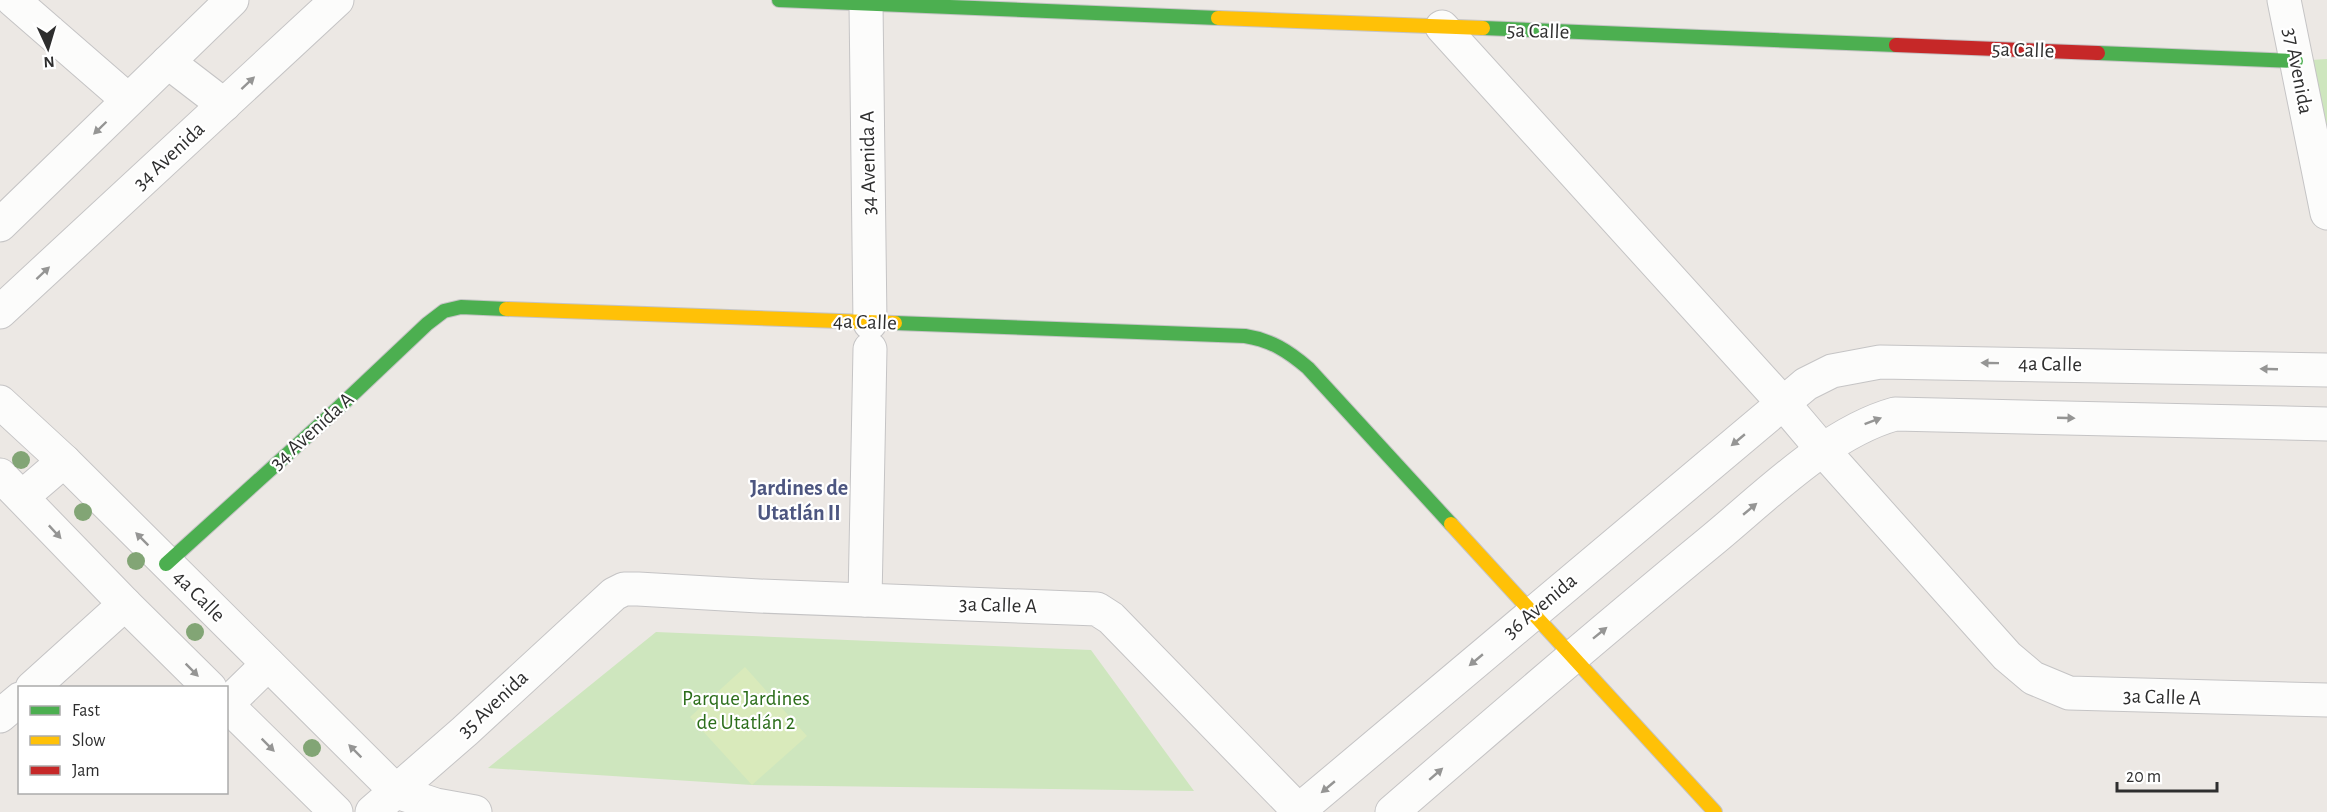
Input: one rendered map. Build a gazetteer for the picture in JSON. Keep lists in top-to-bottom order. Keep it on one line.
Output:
{"streets":{"street":["5a Calle","37 Avenida","34 Avenida","34 Avenida A","4a Calle","3a Calle A","36 Avenida","35 Avenida"]},"crossings":[["5a Calle","37 Avenida"],["5a Calle","34 Avenida A"],["5a Calle","3a Calle A"],["34 Avenida A","4a Calle"],["34 Avenida A","3a Calle A"],["4a Calle","3a Calle A"],["4a Calle","36 Avenida"],["4a Calle","35 Avenida"],["3a Calle A","36 Avenida"],["3a Calle A","35 Avenida"]],"districts":["Jardines de Utatlán II"],"parks":["Parque Jardines de Utatlán 2"],"legend":["Fast","Slow","Jam"],"scale_bar":"20 m","north":"bottom"}
